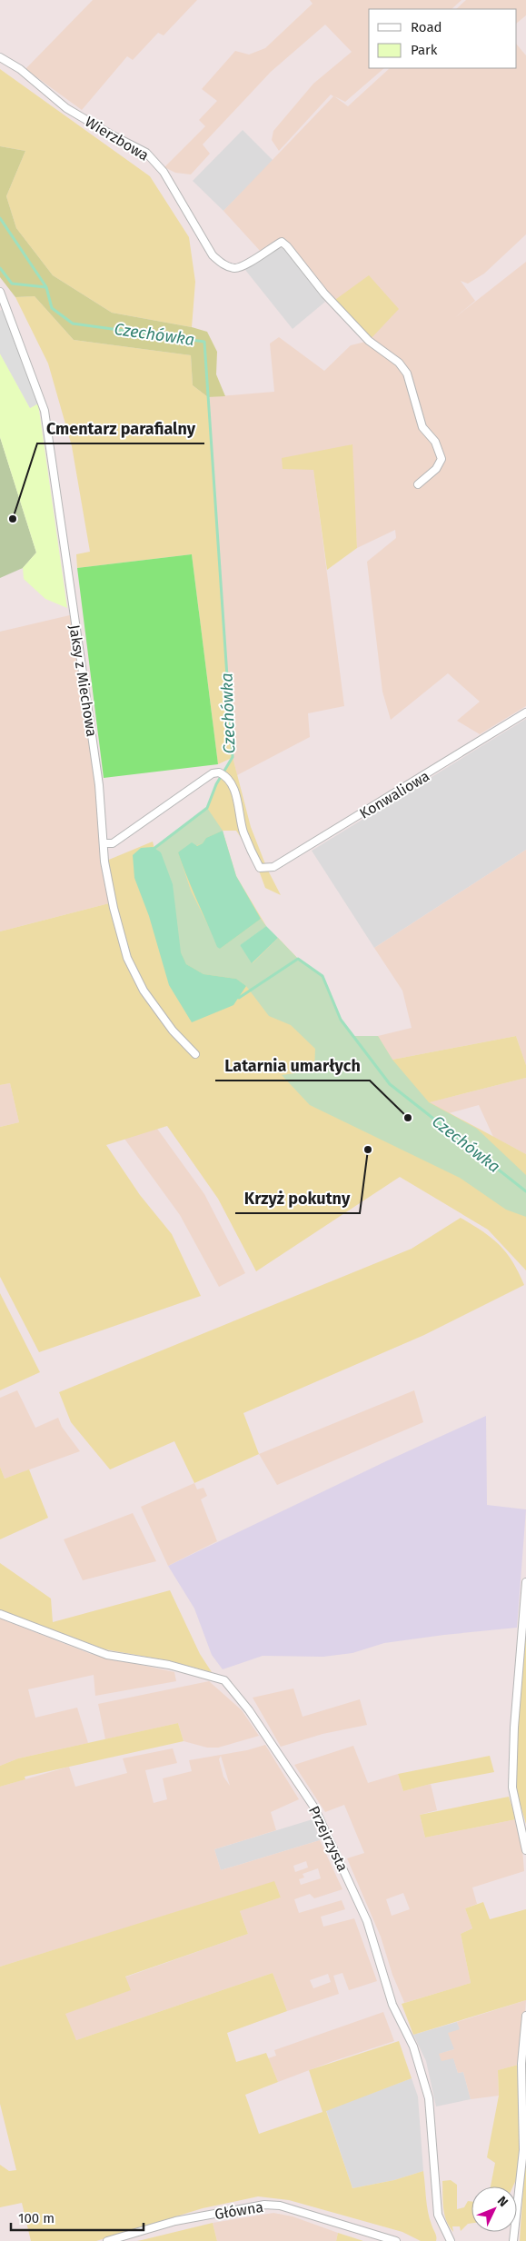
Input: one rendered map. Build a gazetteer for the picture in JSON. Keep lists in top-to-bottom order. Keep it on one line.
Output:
{"streets":{"street":["Wierzbowa","Jaksy z Miechowa","Konwaliowa","Przejrzysta","Główna"]},"crossings":[["Jaksy z Miechowa","Konwaliowa"]],"water":["Czechówka"],"places":["Cmentarz parafialny","Latarnia umarłych","Krzyż pokutny"],"legend":["Road","Park"],"scale_bar":"100 m","north":"top right"}
